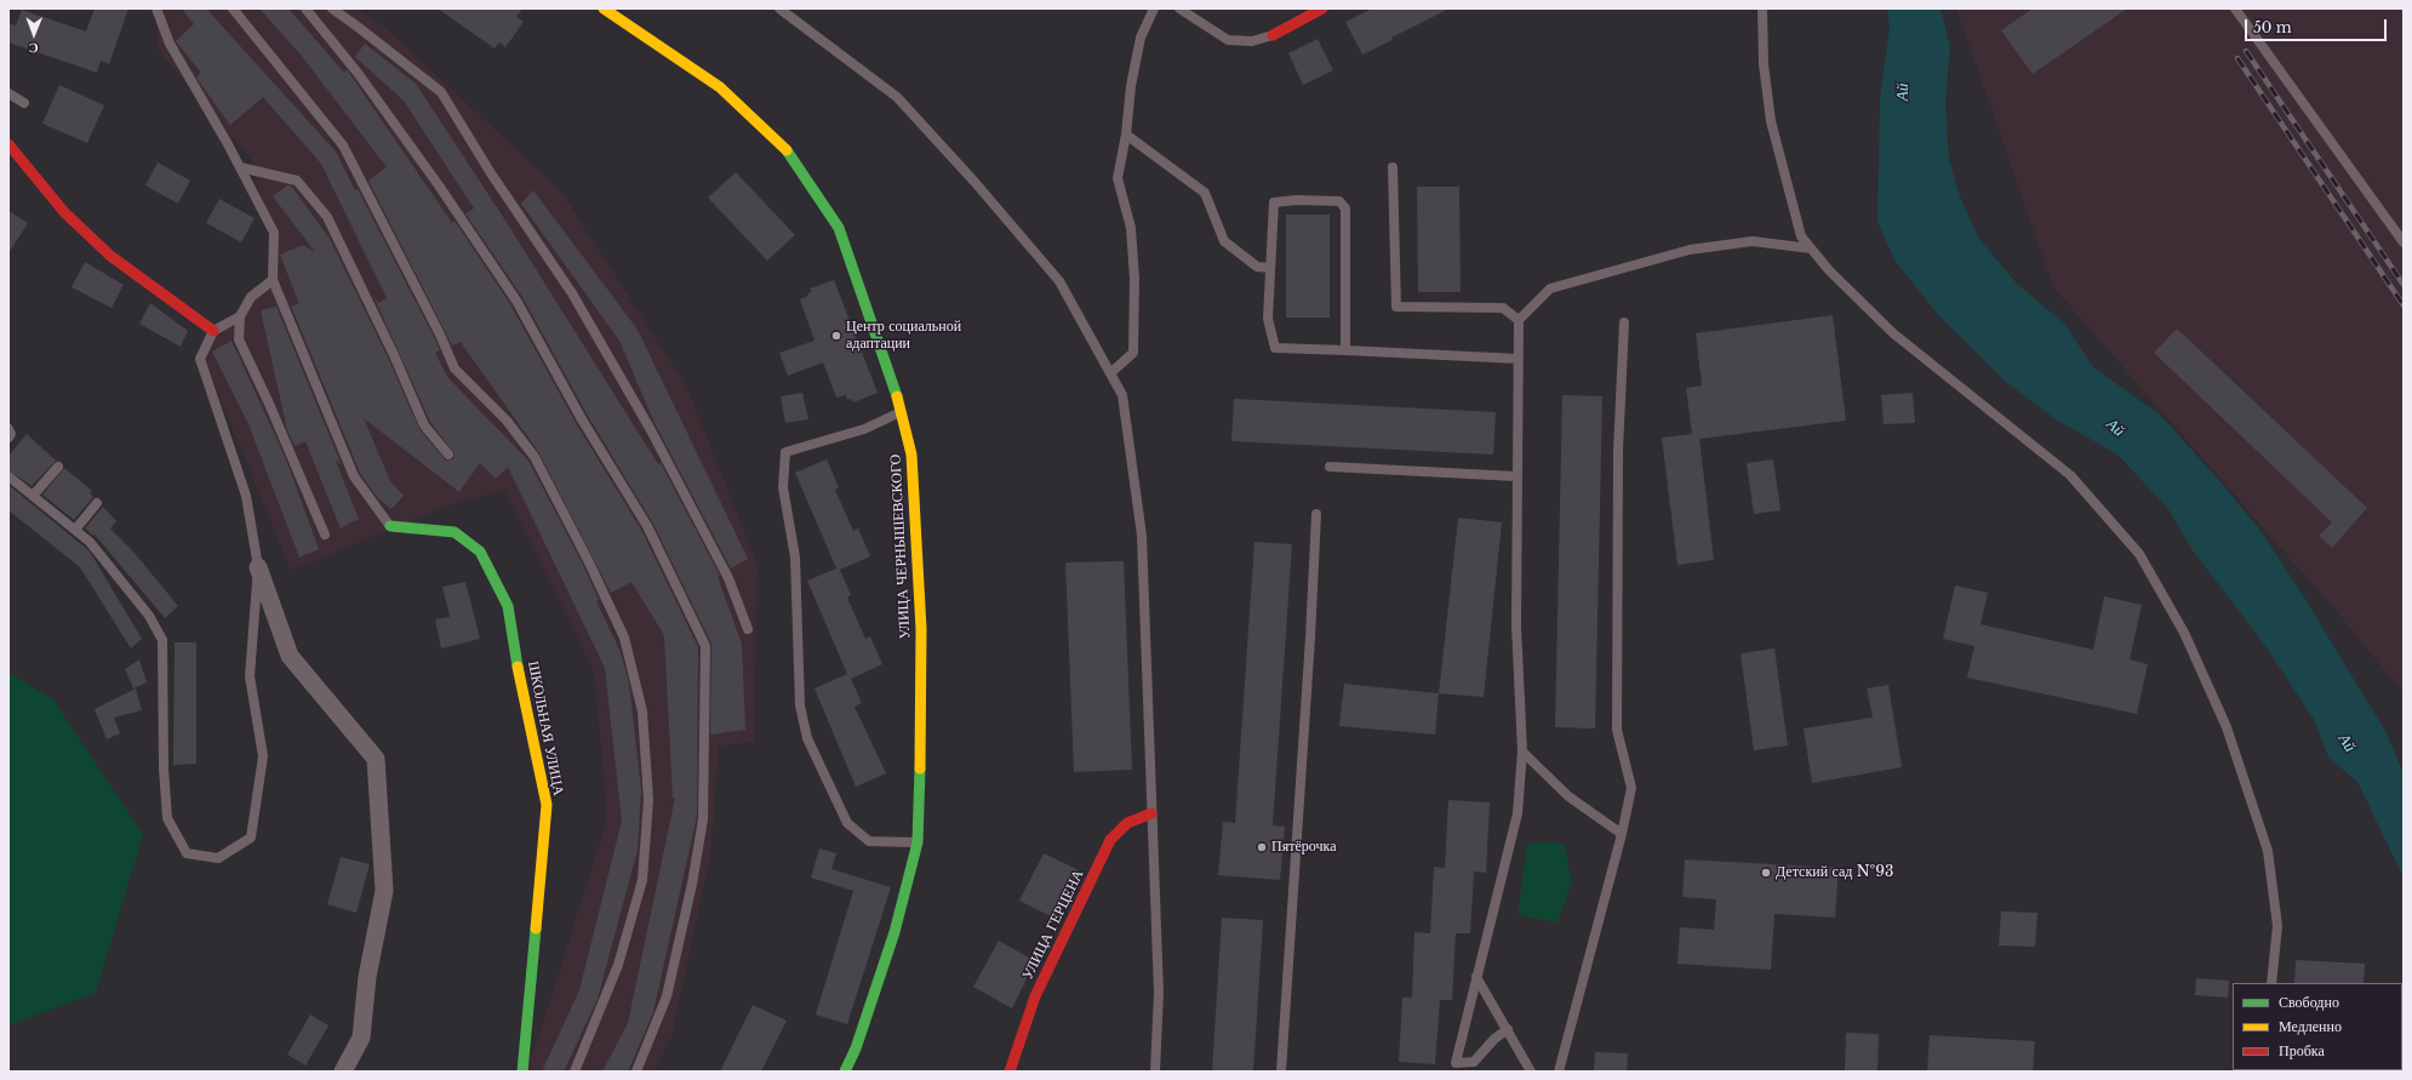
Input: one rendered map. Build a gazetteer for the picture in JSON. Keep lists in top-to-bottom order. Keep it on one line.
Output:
{"streets":{"street":["УЛИЦА ЧЕРНЫШЕВСКОГО","ШКОЛЬНАЯ УЛИЦА","УЛИЦА ГЕРЦЕНА"]},"water":["Ай"],"places":["Центр социальной адаптации","Пятёрочка","Детский сад №93"],"legend":["Свободно","Медленно","Пробка"],"scale_bar":"50 m","north":"bottom"}
